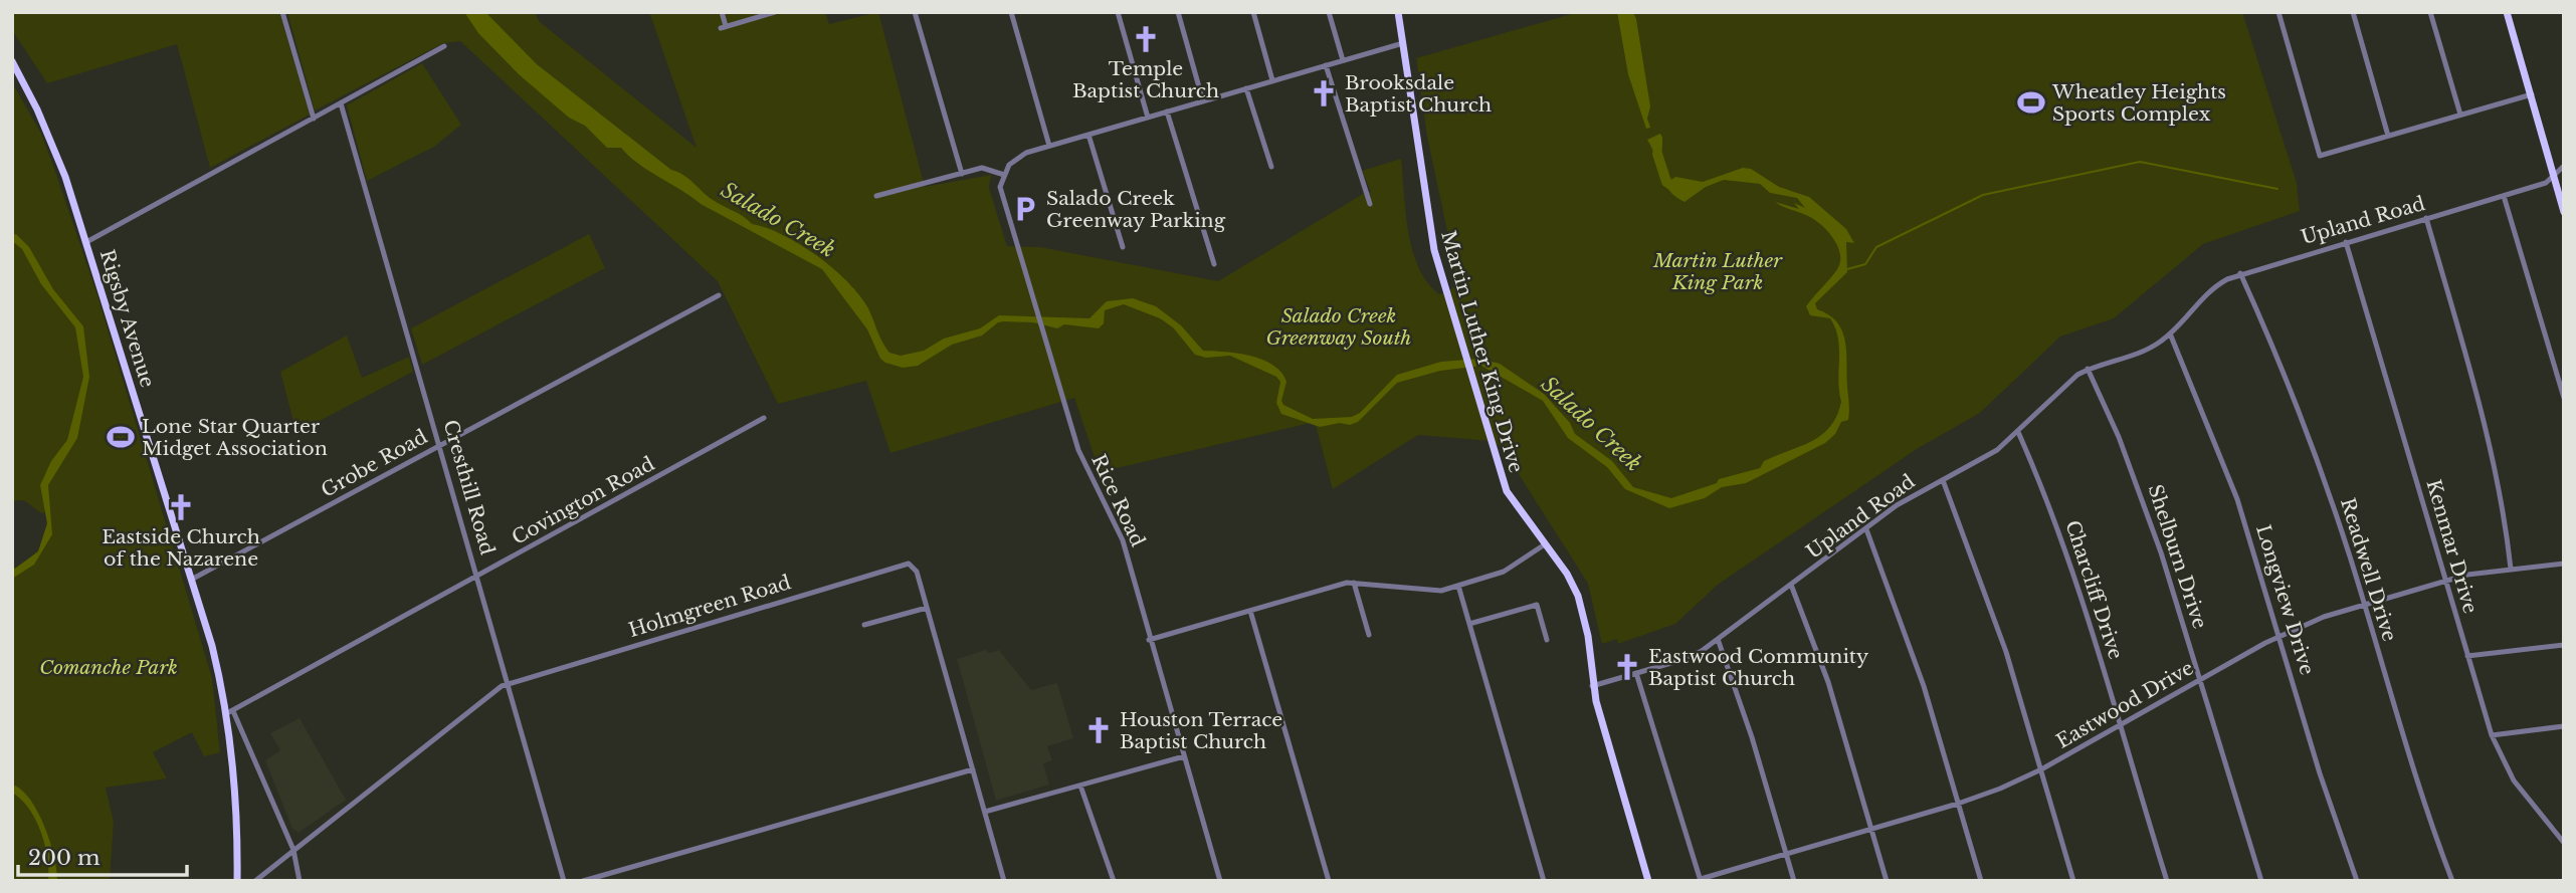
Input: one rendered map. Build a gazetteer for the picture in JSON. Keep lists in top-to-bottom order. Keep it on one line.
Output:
{"streets":{"main road":["Rigsby Avenue","Martin Luther King Drive"],"street":["Upland Road","Grobe Road","Cresthill Road","Covington Road","Rice Road","Kenmar Drive","Shelburn Drive","Readwell Drive","Charcliff Drive","Longview Drive","Holmgreen Road","Eastwood Drive"]},"crossings":[["Upland Road","Martin Luther King Drive"],["Upland Road","Kenmar Drive"],["Upland Road","Shelburn Drive"],["Upland Road","Readwell Drive"],["Upland Road","Charcliff Drive"],["Upland Road","Longview Drive"],["Rigsby Avenue","Grobe Road"],["Rigsby Avenue","Covington Road"],["Grobe Road","Cresthill Road"],["Cresthill Road","Covington Road"],["Cresthill Road","Holmgreen Road"],["Kenmar Drive","Eastwood Drive"],["Shelburn Drive","Eastwood Drive"],["Readwell Drive","Eastwood Drive"],["Charcliff Drive","Eastwood Drive"],["Longview Drive","Eastwood Drive"]],"water":["Salado Creek"],"parks":["Martin Luther King Park","Salado Creek Greenway South","Comanche Park"],"places":{"church":["Temple Baptist Church","Brooksdale Baptist Church","Eastside Church of the Nazarene","Eastwood Community Baptist Church","Houston Terrace Baptist Church"],"sports":["Wheatley Heights Sports Complex","Lone Star Quarter Midget Association"],"parking":["Salado Creek Greenway Parking"]},"scale_bar":"200 m"}
